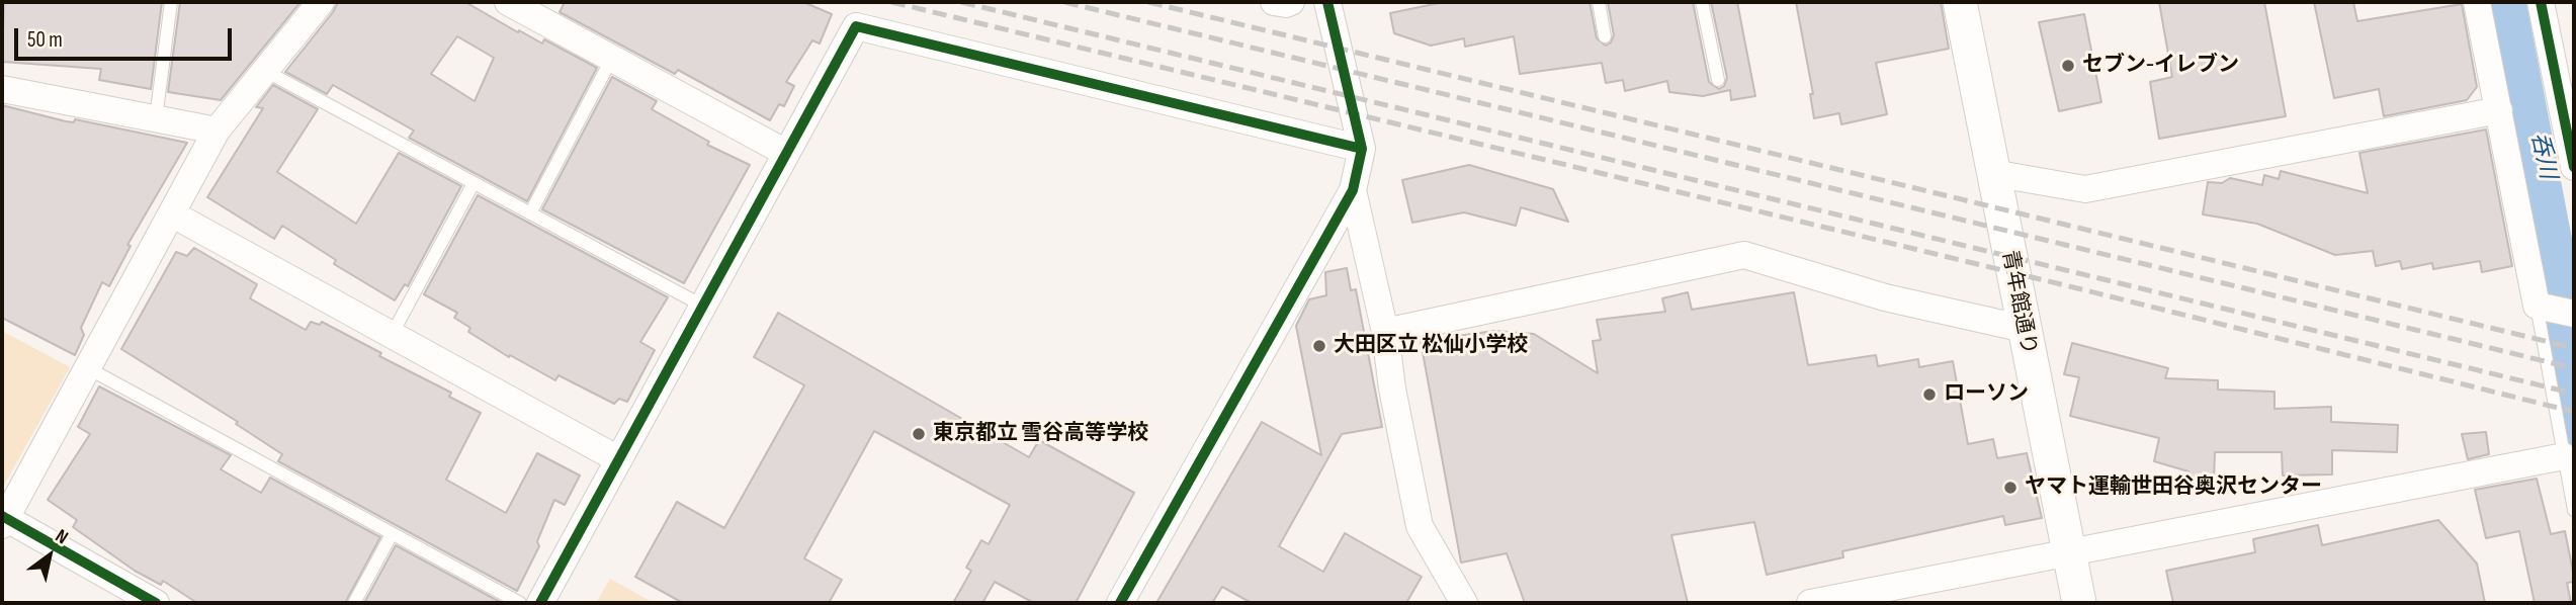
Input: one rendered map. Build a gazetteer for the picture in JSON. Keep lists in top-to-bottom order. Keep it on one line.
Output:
{"streets":{"street":["青年館通り"]},"water":["呑川"],"places":["セブン-イレブン","大田区立 松仙小学校","ローソン","東京都立 雪谷高等学校","ヤマト運輸世田谷奥沢センター"],"scale_bar":"50 m","north":"top right"}
